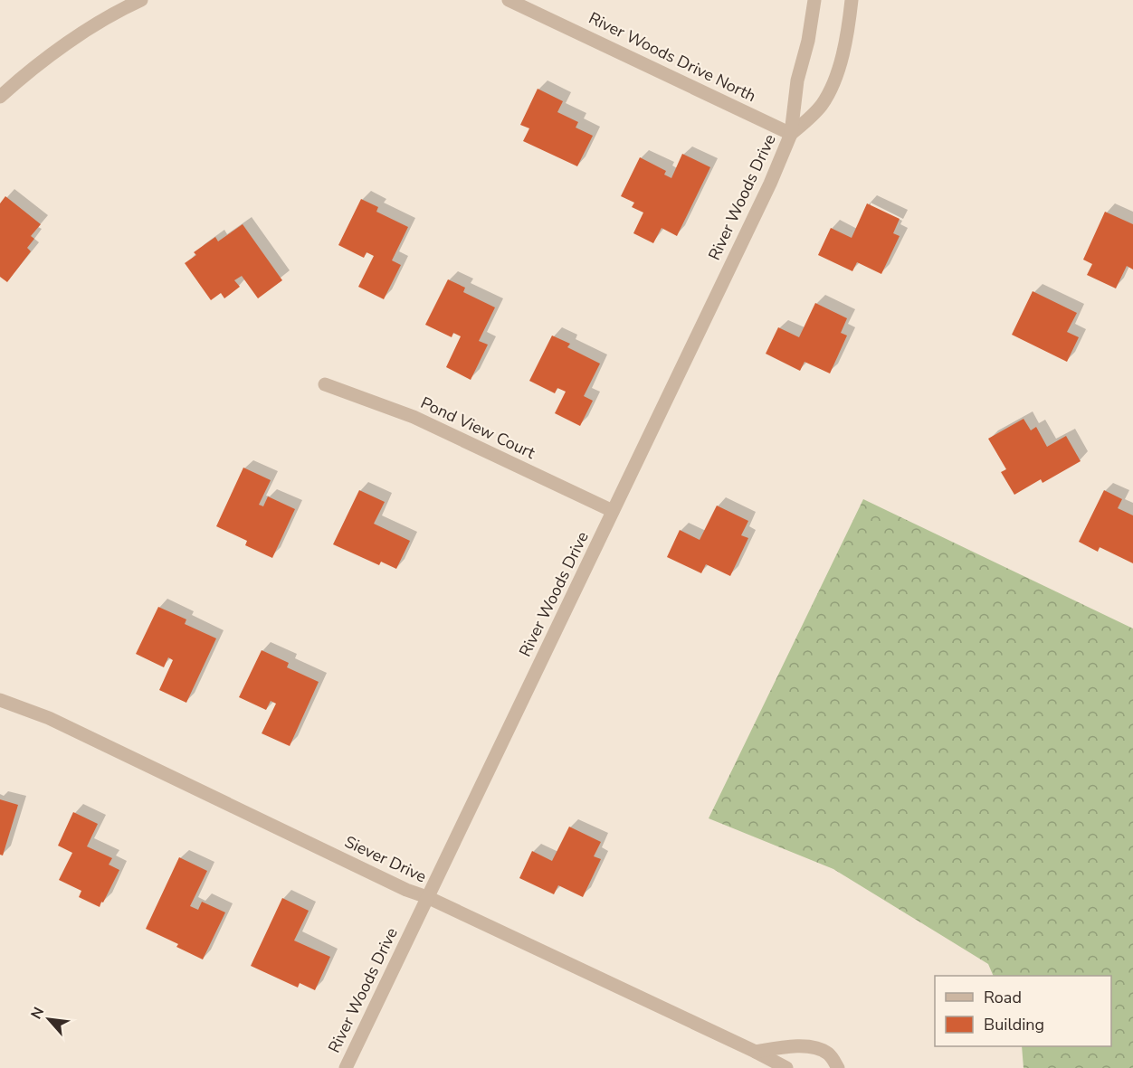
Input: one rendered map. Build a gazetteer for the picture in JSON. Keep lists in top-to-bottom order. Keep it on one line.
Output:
{"streets":{"street":["River Woods Drive North","River Woods Drive","Pond View Court","Siever Drive"]},"crossings":[["River Woods Drive North","River Woods Drive"],["River Woods Drive","Pond View Court"],["River Woods Drive","Siever Drive"]],"legend":["Road","Building"],"north":"top left"}
